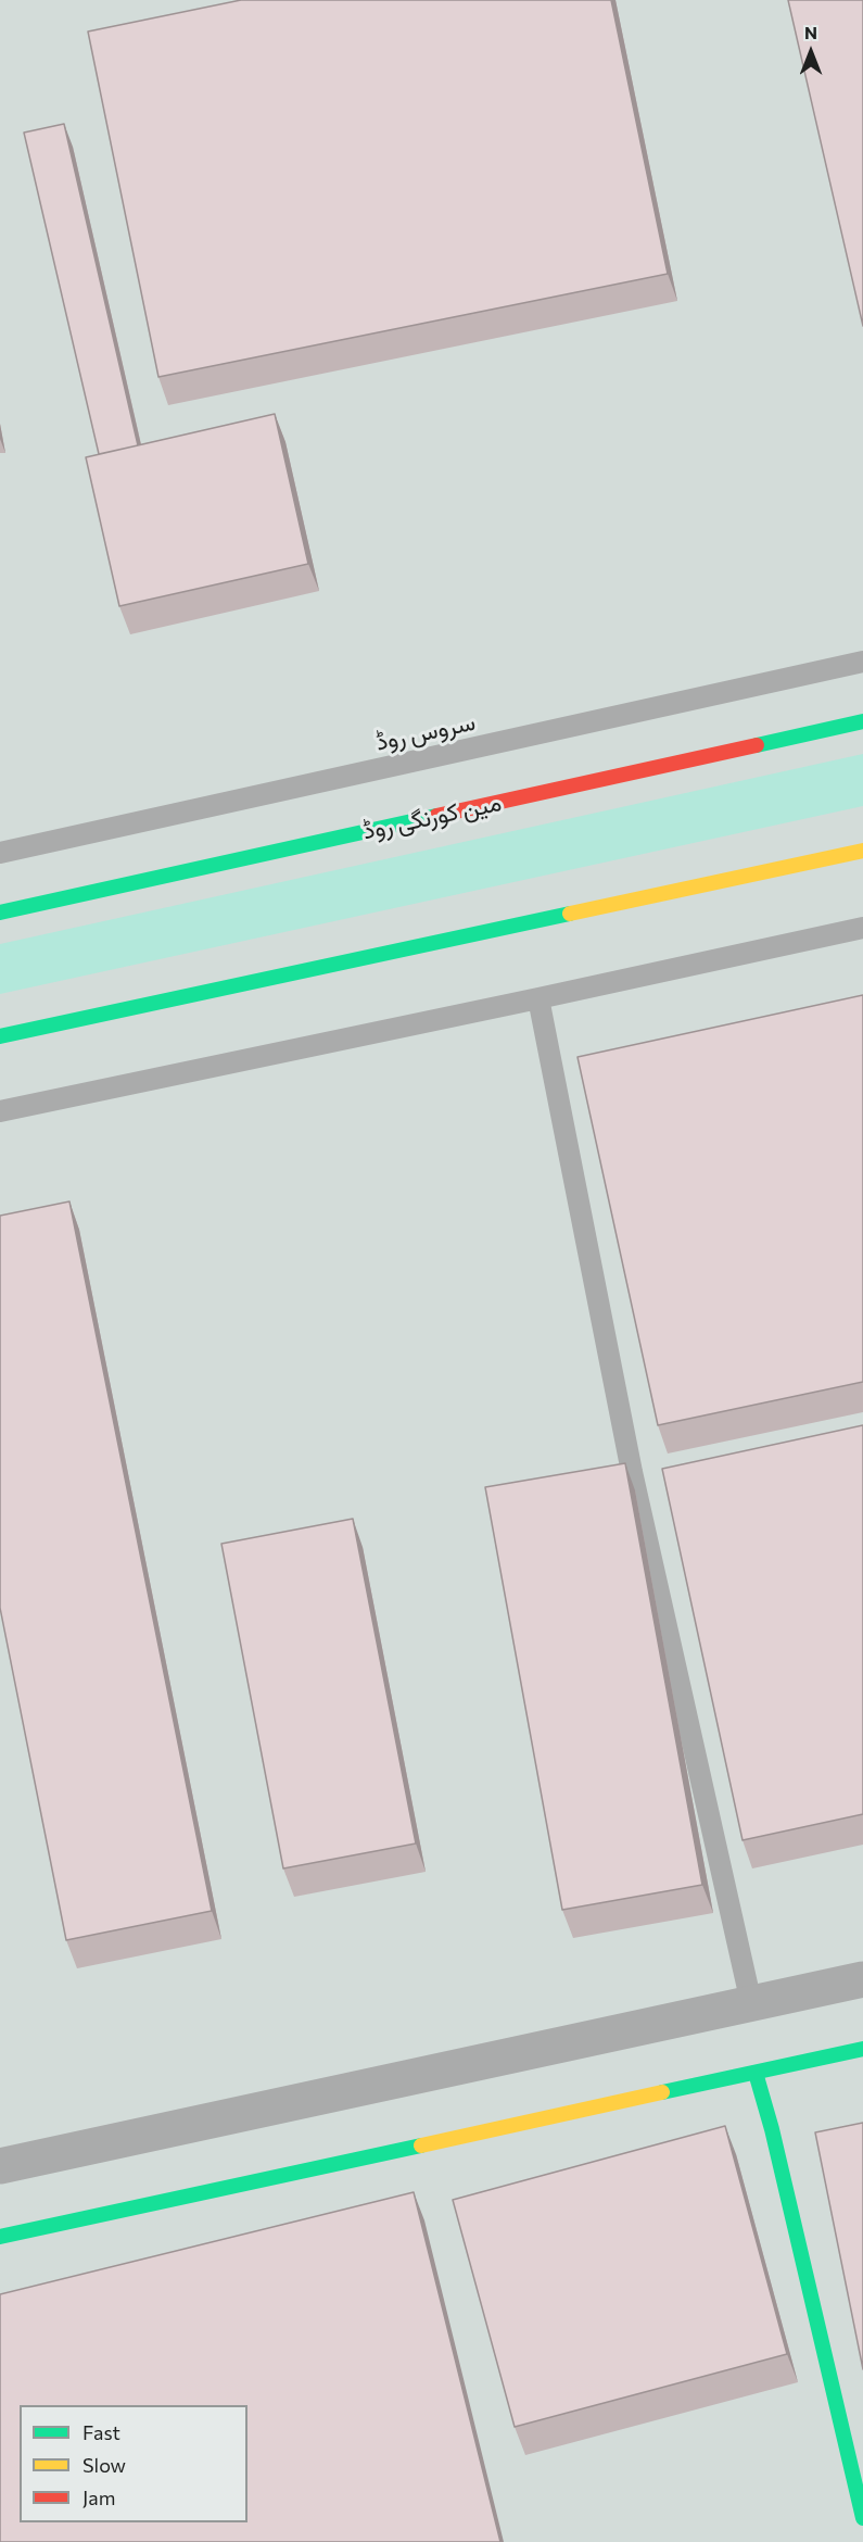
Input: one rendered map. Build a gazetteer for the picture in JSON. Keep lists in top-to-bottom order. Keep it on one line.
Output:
{"streets":{"main road":["مین کورنگی روڈ"],"lane":["سروس روڈ"]},"legend":["Fast","Slow","Jam"],"north":"top"}
